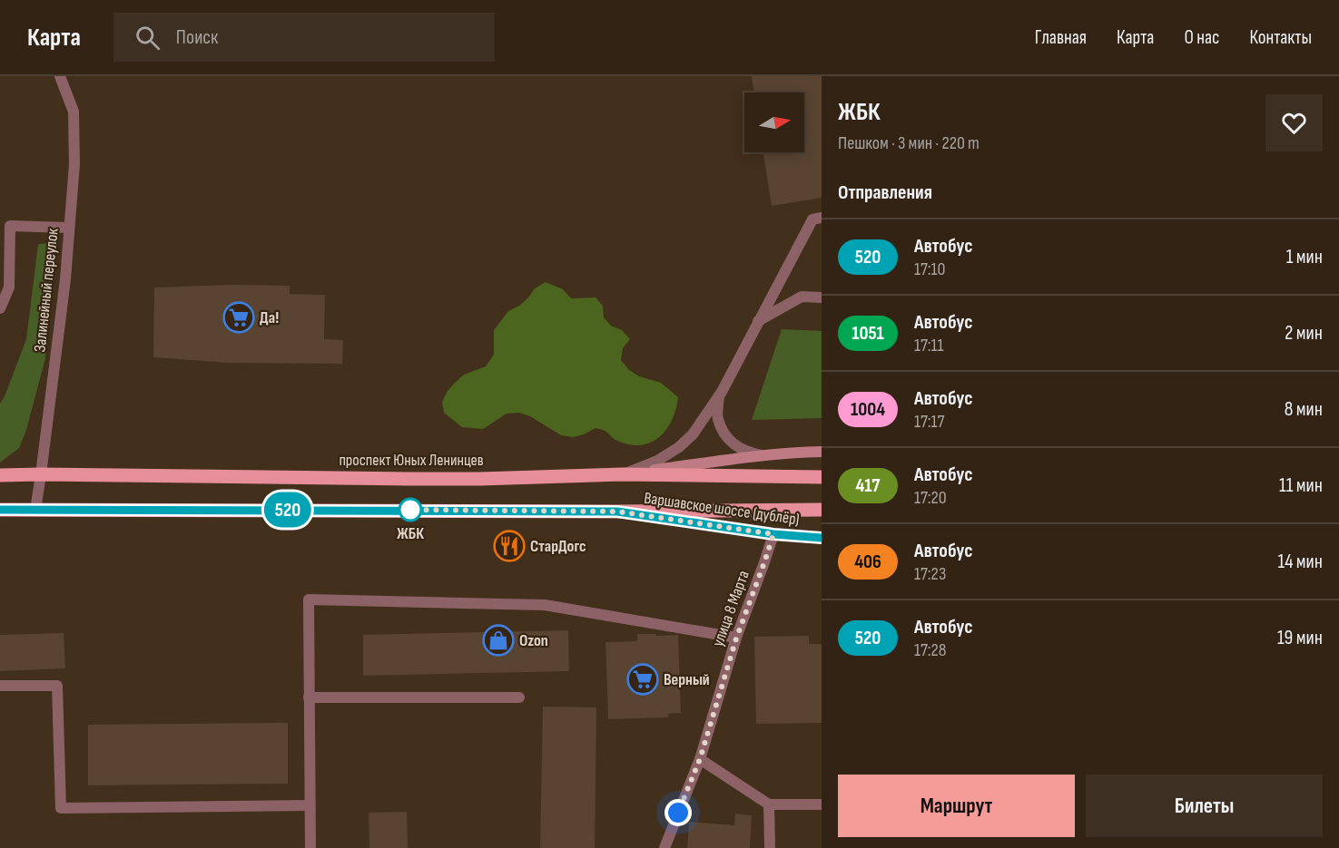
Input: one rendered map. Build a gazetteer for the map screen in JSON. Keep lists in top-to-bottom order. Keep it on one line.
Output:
{"streets":{"main road":["проспект Юных Ленинцев","Варшавское шоссе (дублёр)"],"street":["Залинейный переулок","улица 8 Марта"]},"crossings":[["Залинейный переулок","проспект Юных Ленинцев"],["проспект Юных Ленинцев","Варшавское шоссе (дублёр)"],["Варшавское шоссе (дублёр)","улица 8 Марта"]],"places":{"supermarket":["Да!","Верный"],"other":["ЖБК"],"restaurant":["СтарДогс"],"shop":["Ozon"]},"lines":["bus line 520"],"north":"right","page":{"header":"Карта","search":"Поиск","nav":["Главная","Карта","О нас","Контакты"],"on_map":"520","heading":[["ЖБК","Пешком · 3 мин · 220 m"],"Отправления"],"list":[{"mark":"520","name":"Автобус","note":"17:10","value":"1 мин"},{"mark":"1051","name":"Автобус","note":"17:11","value":"2 мин"},{"mark":"1004","name":"Автобус","note":"17:17","value":"8 мин"},{"mark":"417","name":"Автобус","note":"17:20","value":"11 мин"},{"mark":"406","name":"Автобус","note":"17:23","value":"14 мин"},{"mark":"520","name":"Автобус","note":"17:28","value":"19 мин"}],"buttons":["Маршрут","Билеты"]}}
